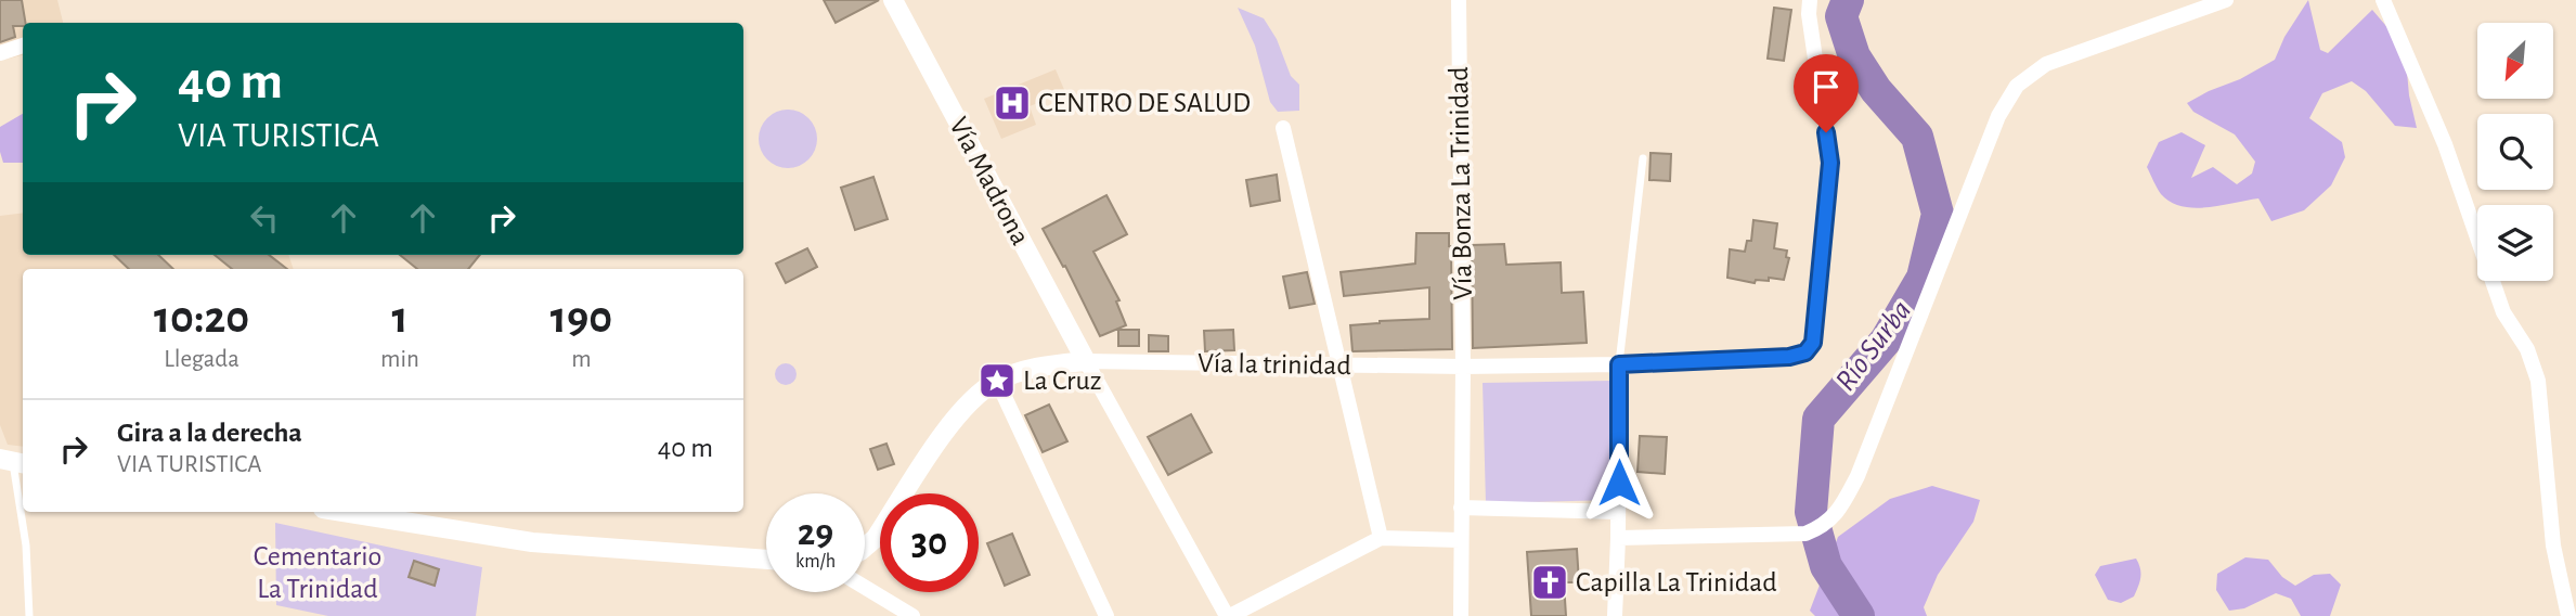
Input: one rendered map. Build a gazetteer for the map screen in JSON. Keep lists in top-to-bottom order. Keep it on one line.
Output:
{"streets":{"street":["Vía Madrona","Vía Bonza La Trinidad","Vía la trinidad"]},"crossings":[["Vía Madrona","Vía la trinidad"],["Vía Bonza La Trinidad","Vía la trinidad"]],"water":["Río Surba"],"parks":["Cementario La Trinidad"],"places":{"hospital":["CENTRO DE SALUD"],"place":["La Cruz"],"church":["Capilla La Trinidad"]},"north":"bottom left","page":{"turn":["40 m","VIA TURISTICA"],"eta":["10:20","Llegada","1","min","190","m"],"list":[{"name":"Gira a la derecha","note":"VIA TURISTICA","value":"40 m"}],"speed":"29 km/h","limit":"30"}}
